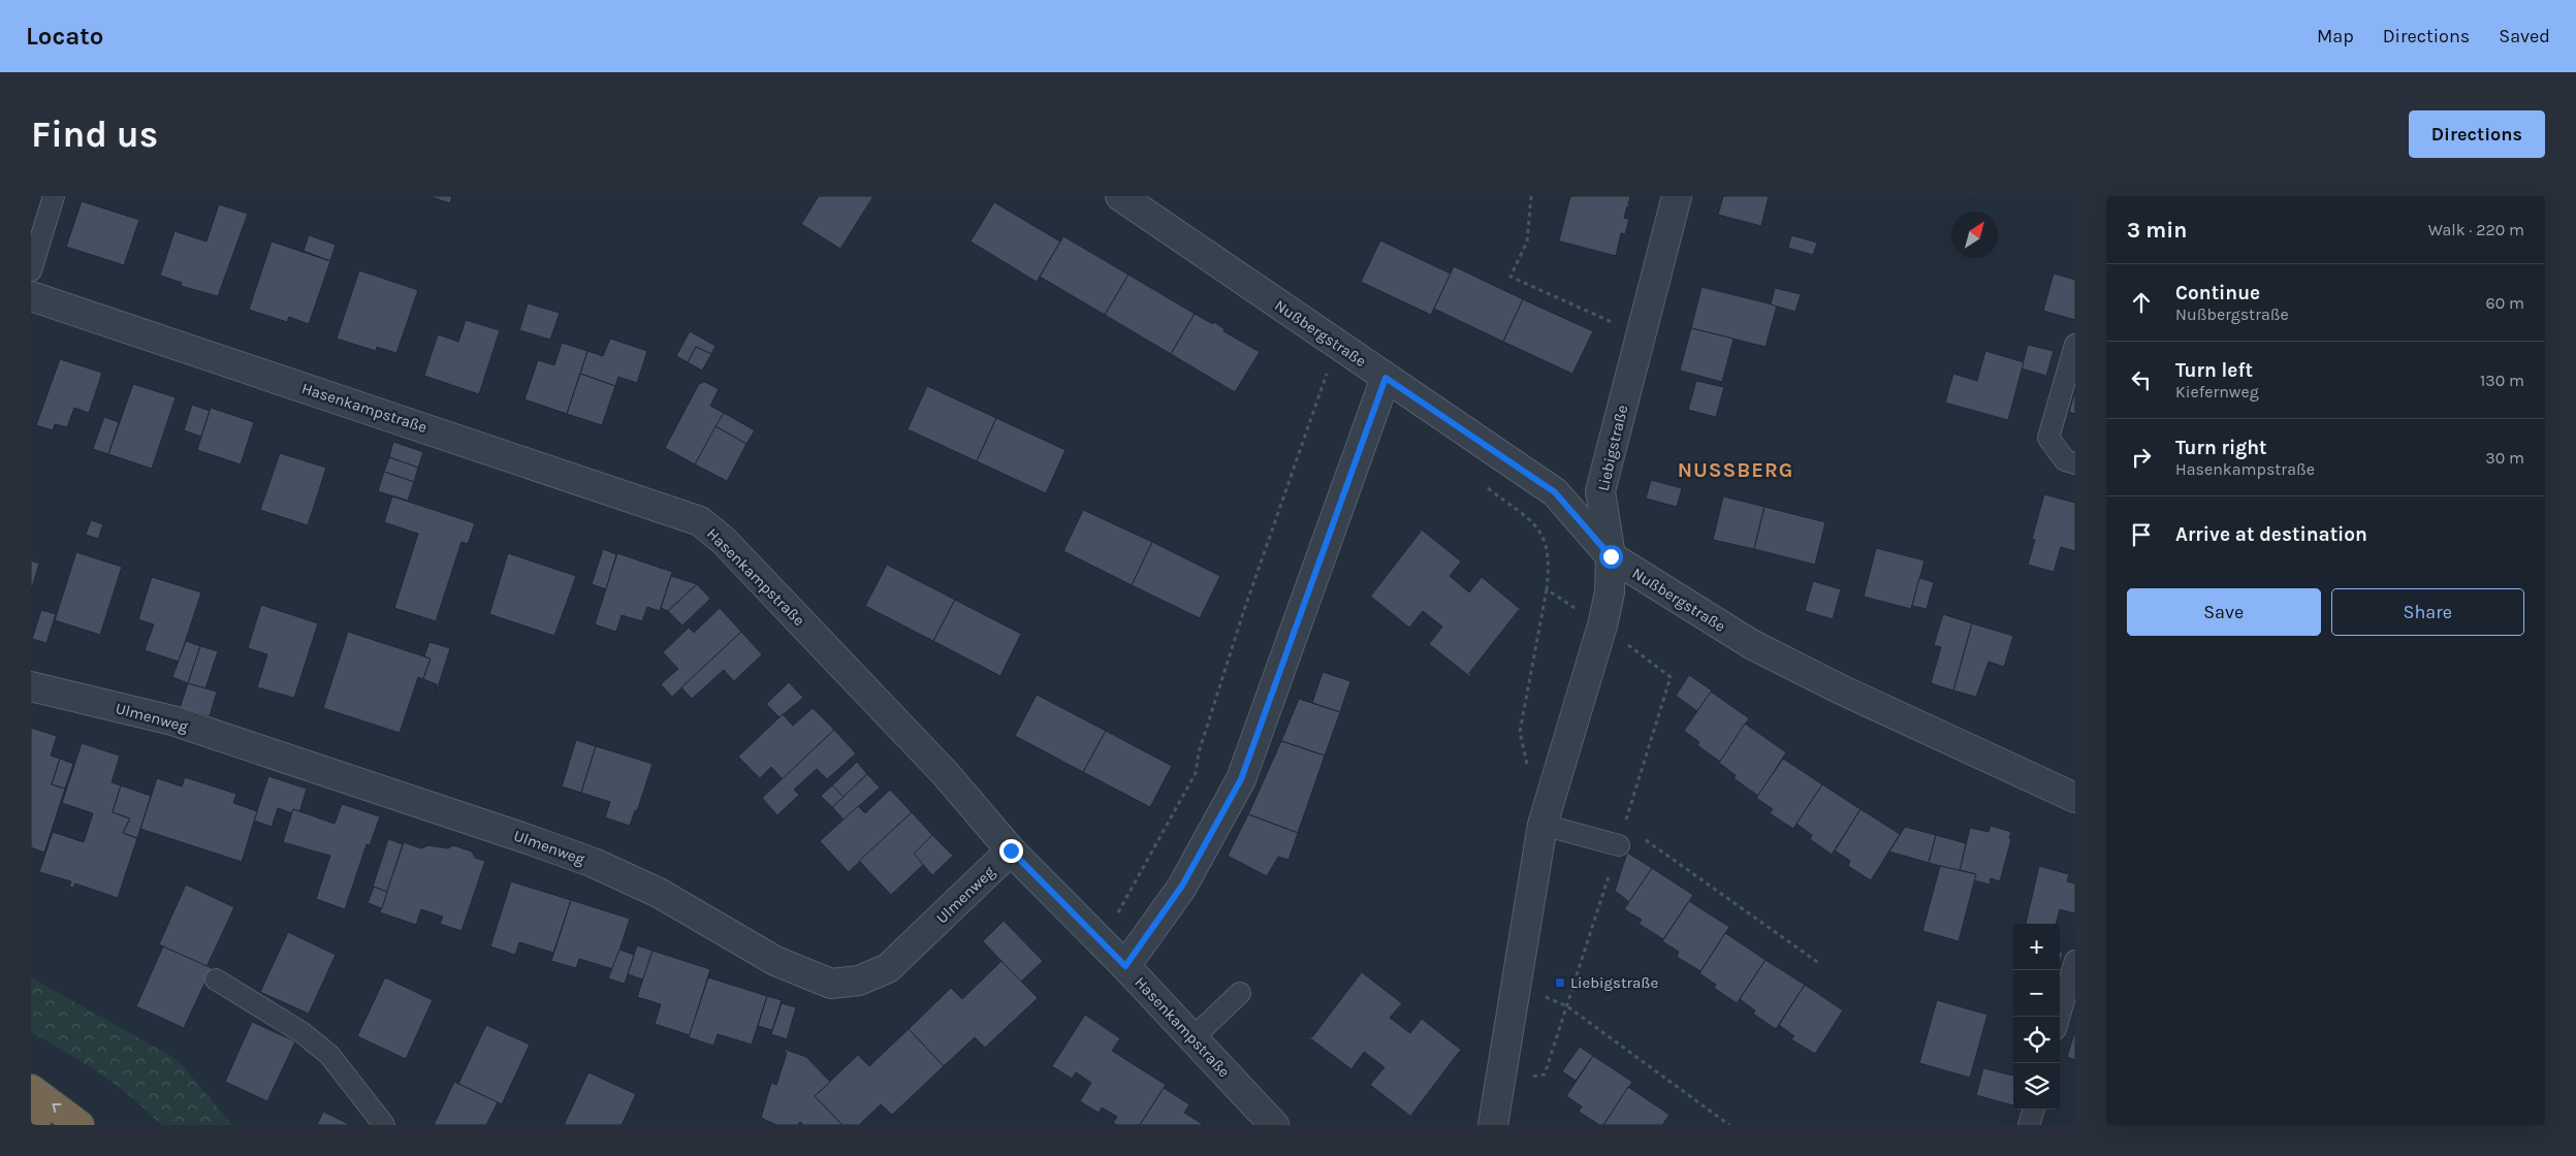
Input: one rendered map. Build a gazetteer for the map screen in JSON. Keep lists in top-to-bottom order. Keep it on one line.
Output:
{"streets":{"street":["Nußbergstraße","Hasenkampstraße","Liebigstraße","Ulmenweg"]},"crossings":[["Nußbergstraße","Liebigstraße"],["Hasenkampstraße","Ulmenweg"]],"districts":["NUSSBERG"],"places":{"transit":["Liebigstraße"]},"north":"top right","page":{"header":"Locato","nav":["Map","Directions","Saved"],"buttons":["Directions",["Save","Share"]],"title":"Find us","heading":["3 min","Walk · 220 m"],"list":[["Continue","Nußbergstraße","60 m"],["Turn left","Kiefernweg","130 m"],["Turn right","Hasenkampstraße","30 m"],"Arrive at destination"],"map_buttons":["+","−"]}}
